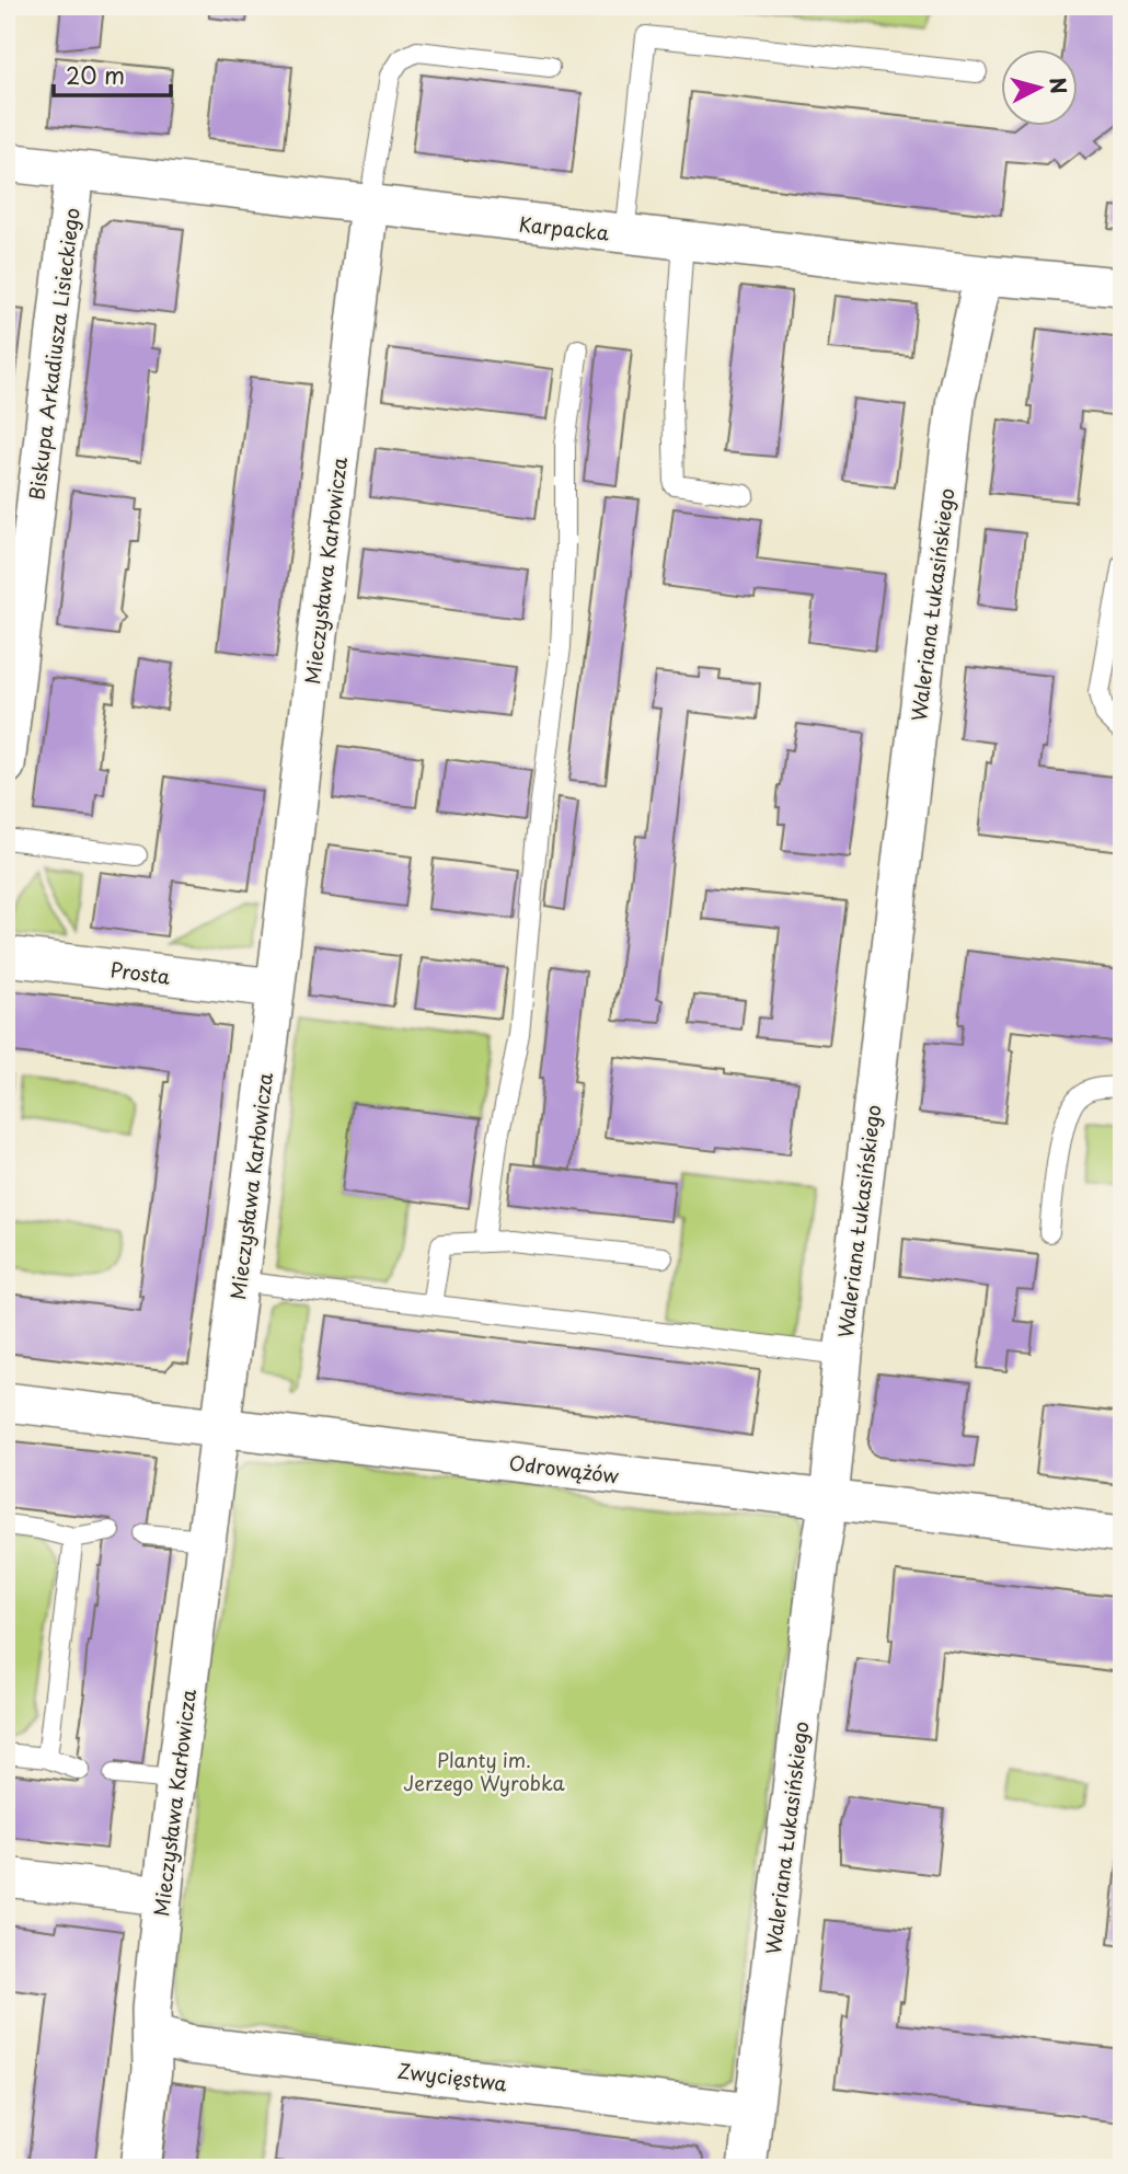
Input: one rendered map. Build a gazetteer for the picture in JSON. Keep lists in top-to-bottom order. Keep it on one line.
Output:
{"streets":{"street":["Karpacka","Biskupa Arkadiusza Lisieckiego","Mieczysława Karłowicza","Waleriana Łukasińskiego","Prosta","Odrowążów","Zwycięstwa"]},"crossings":[["Karpacka","Biskupa Arkadiusza Lisieckiego"],["Karpacka","Mieczysława Karłowicza"],["Karpacka","Waleriana Łukasińskiego"],["Mieczysława Karłowicza","Prosta"],["Mieczysława Karłowicza","Odrowążów"],["Mieczysława Karłowicza","Zwycięstwa"],["Waleriana Łukasińskiego","Odrowążów"],["Waleriana Łukasińskiego","Zwycięstwa"]],"parks":["Planty im. Jerzego Wyrobka"],"scale_bar":"20 m","north":"right"}
